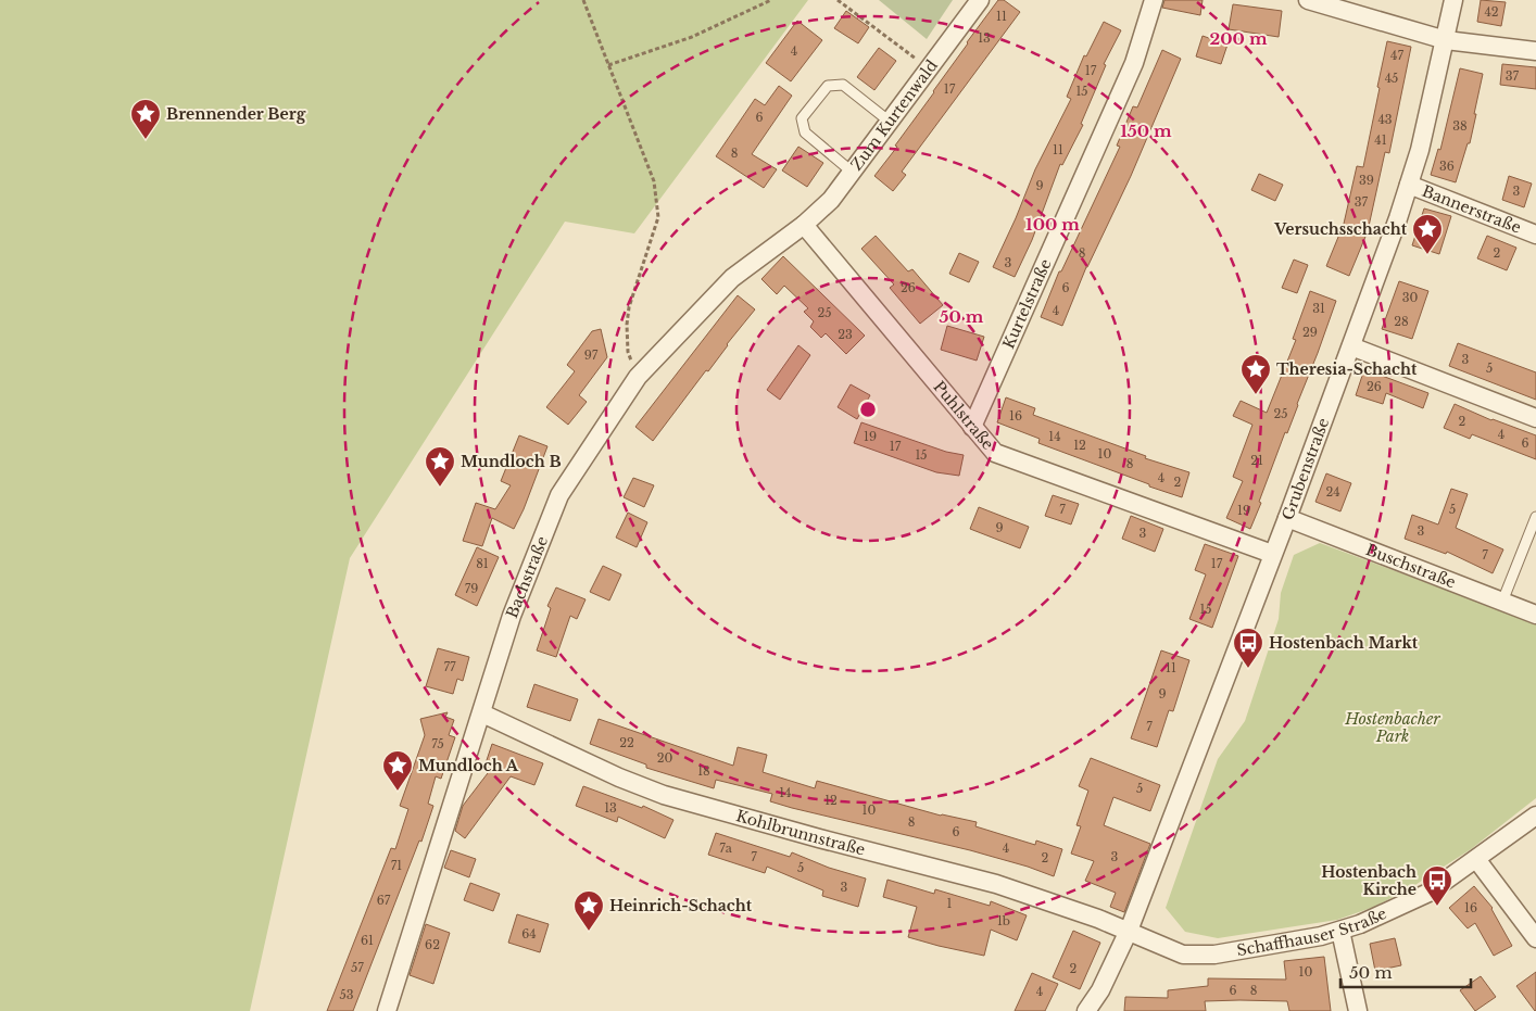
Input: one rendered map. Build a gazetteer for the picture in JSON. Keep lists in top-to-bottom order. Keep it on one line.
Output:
{"streets":{"street":["Zum Kurtenwald","Bannerstraße","Kurtelstraße","Puhlstraße","Grubenstraße","Buschstraße","Bachstraße","Kohlbrunnstraße","Schaffhauser Straße"]},"crossings":[["Zum Kurtenwald","Puhlstraße"],["Zum Kurtenwald","Bachstraße"],["Bannerstraße","Grubenstraße"],["Kurtelstraße","Puhlstraße"],["Puhlstraße","Grubenstraße"],["Puhlstraße","Bachstraße"],["Grubenstraße","Buschstraße"],["Grubenstraße","Kohlbrunnstraße"],["Grubenstraße","Schaffhauser Straße"],["Bachstraße","Kohlbrunnstraße"],["Kohlbrunnstraße","Schaffhauser Straße"]],"parks":["Hostenbacher Park"],"places":{"place":["Brennender Berg","Versuchsschacht","Theresia-Schacht","Mundloch B","Mundloch A","Heinrich-Schacht"],"bus stop":["Hostenbach Markt","Hostenbach Kirche"]},"house_numbers":["42","11","13","4","47","17","37","45","17","15","6","43","38","41","11","8","36","39","9","3","37","8","2","3","26","6","30","31","4","25","28","29","23","97","3","5","26","25","16","2","4","19","14","6","12","17","10","15","21","8","4","2","24","7","5","19","9","3","3","7","81","17","79","15","77","11","9","7","22","75","20","18","5","14","12","13","10","8","6","7a","4","7","3","2","71","5","3","67","1","16","1b","64","61","62","57","2","10","6","8","4","53"],"scale_bar":"50 m","rings":["200 m","150 m","100 m","50 m"]}
